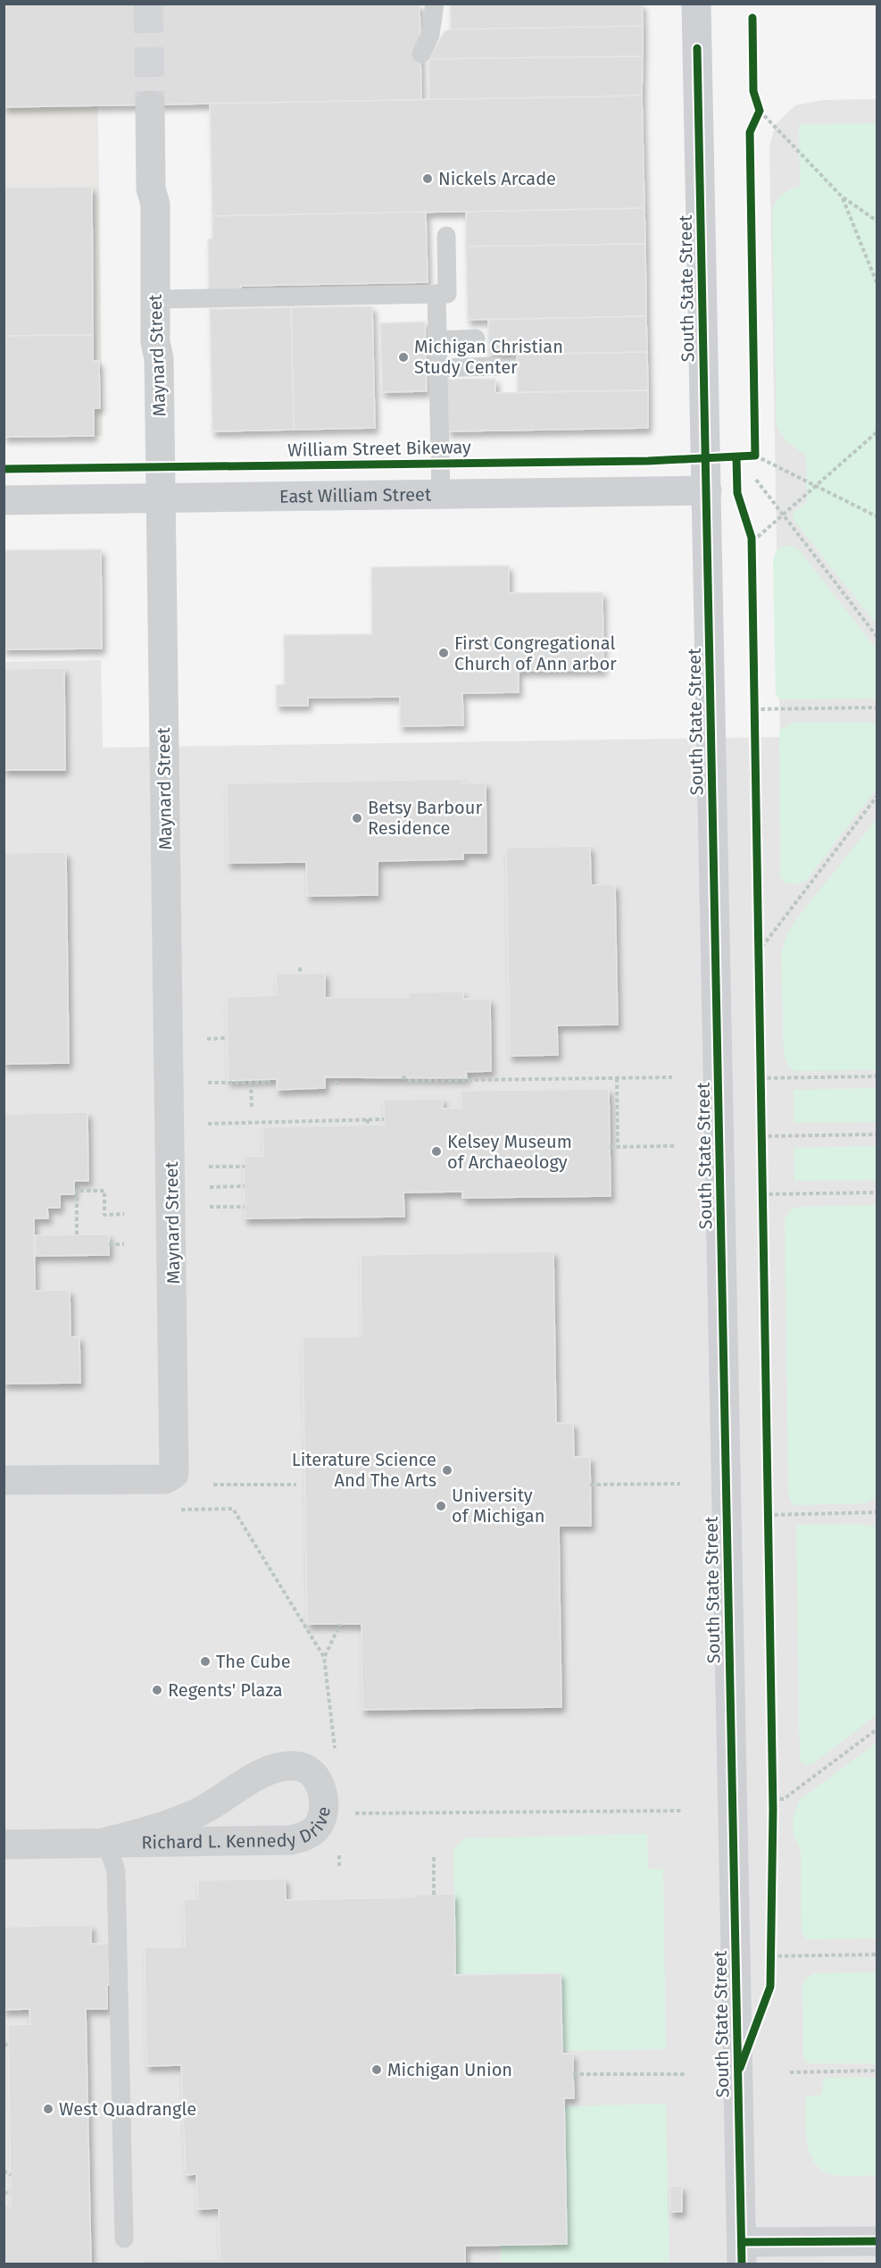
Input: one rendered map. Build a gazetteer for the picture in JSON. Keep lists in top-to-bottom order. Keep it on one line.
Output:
{"streets":{"main road":["South State Street","East William Street"],"street":["Maynard Street","Richard L. Kennedy Drive"],"cycle path":["William Street Bikeway"]},"crossings":[["South State Street","East William Street"],["Maynard Street","East William Street"]],"places":["Nickels Arcade","Michigan Christian Study Center","First Congregational Church of Ann arbor","Betsy Barbour Residence","Kelsey Museum of Archaeology","Literature Science And The Arts","University of Michigan","The Cube","Regents' Plaza","Michigan Union","West Quadrangle"]}
